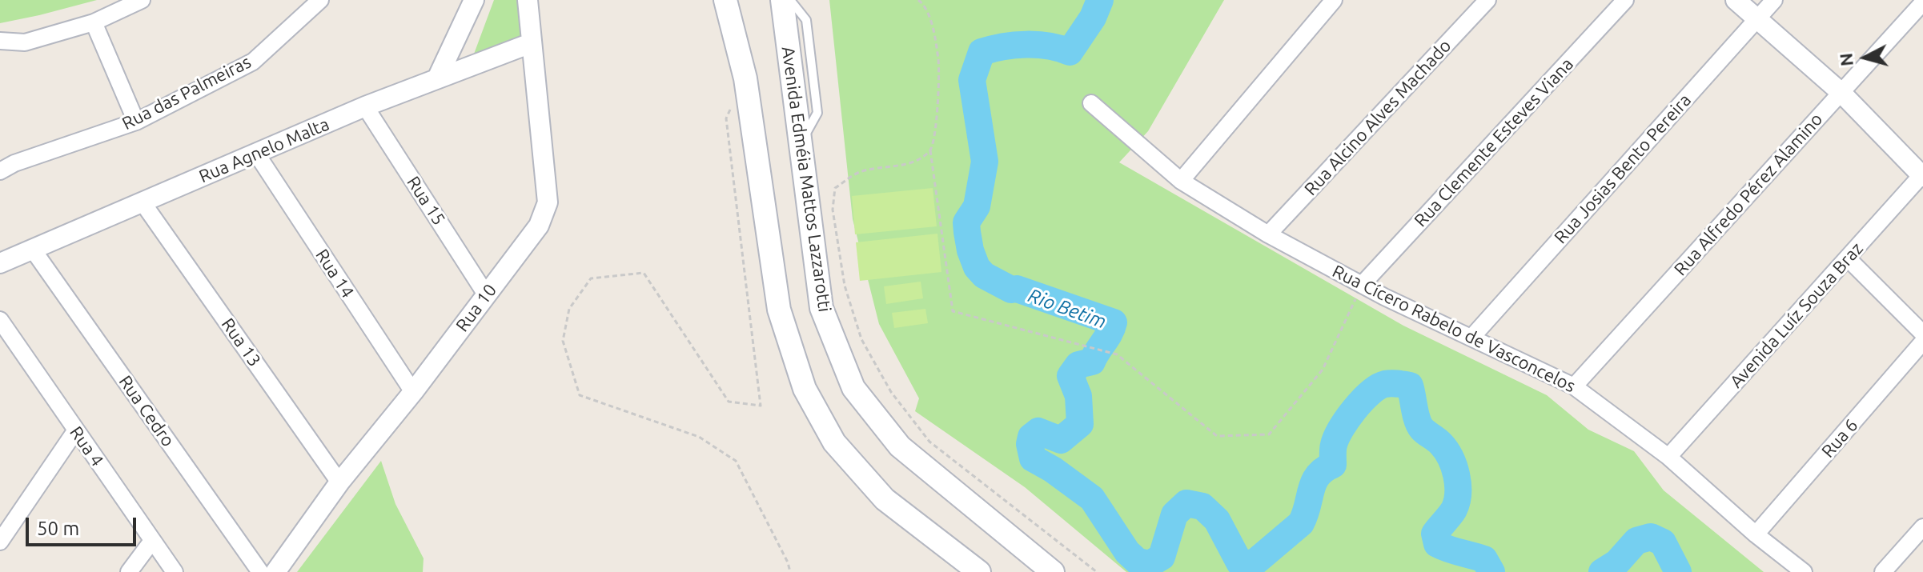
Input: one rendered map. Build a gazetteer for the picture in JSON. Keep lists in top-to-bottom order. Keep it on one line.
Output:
{"streets":{"main road":["Avenida Edméia Mattos Lazzarotti"],"street":["Rua das Palmeiras","Rua Alcino Alves Machado","Rua Clemente Esteves Viana","Rua Agnelo Malta","Rua Josias Bento Pereira","Rua Alfredo Pérez Alamino","Rua 15","Rua 14","Rua 10","Avenida Luíz Souza Braz","Rua Cícero Rabelo de Vasconcelos","Rua 13","Rua Cedro","Rua 6","Rua 4"]},"crossings":[["Rua Alcino Alves Machado","Rua Cícero Rabelo de Vasconcelos"],["Rua Clemente Esteves Viana","Rua Cícero Rabelo de Vasconcelos"],["Rua Agnelo Malta","Rua 15"],["Rua Agnelo Malta","Rua 14"],["Rua Agnelo Malta","Rua 10"],["Rua Agnelo Malta","Rua 13"],["Rua Agnelo Malta","Rua Cedro"],["Rua Josias Bento Pereira","Rua Cícero Rabelo de Vasconcelos"],["Rua Alfredo Pérez Alamino","Rua Cícero Rabelo de Vasconcelos"],["Rua 15","Rua 10"],["Rua 14","Rua 10"],["Rua 10","Rua 13"],["Avenida Luíz Souza Braz","Rua Cícero Rabelo de Vasconcelos"],["Rua Cícero Rabelo de Vasconcelos","Rua 6"]],"water":["Rio Betim"],"scale_bar":"50 m","north":"left"}
